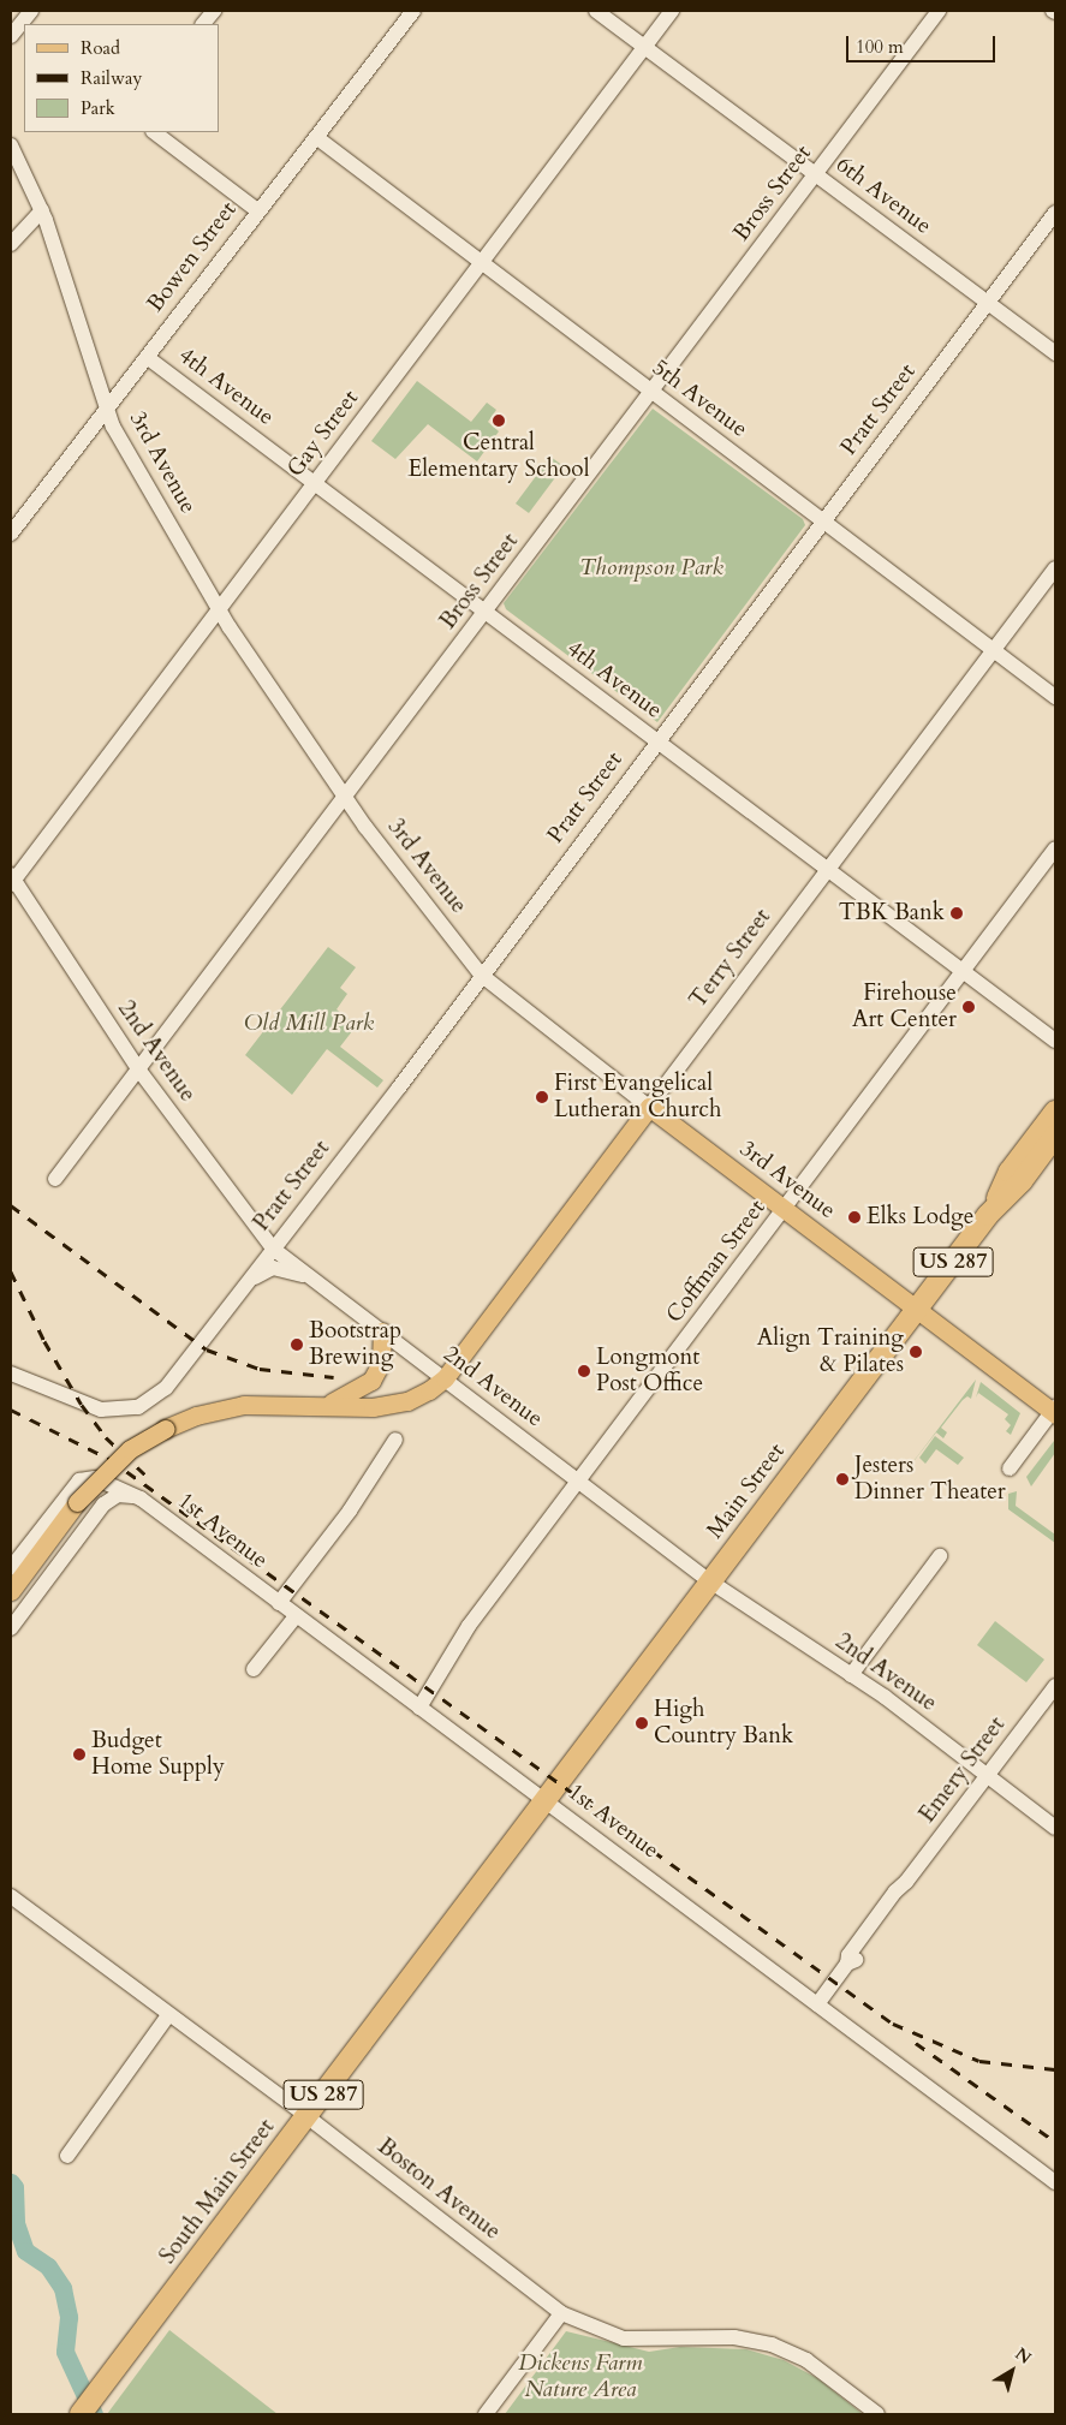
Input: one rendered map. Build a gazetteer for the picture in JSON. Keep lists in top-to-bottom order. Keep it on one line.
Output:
{"streets":{"highway":["US 287","Main Street","South Main Street"],"main road":["3rd Avenue","Terry Street"],"street":["Bross Street","6th Avenue","Bowen Street","4th Avenue","5th Avenue","Pratt Street","Gay Street","2nd Avenue","Coffman Street","1st Avenue","Emery Street","Boston Avenue"]},"crossings":[["Bross Street","6th Avenue"],["Bross Street","4th Avenue"],["Bross Street","5th Avenue"],["Bross Street","3rd Avenue"],["Bross Street","2nd Avenue"],["6th Avenue","Pratt Street"],["6th Avenue","Gay Street"],["Bowen Street","4th Avenue"],["Bowen Street","5th Avenue"],["Bowen Street","3rd Avenue"],["4th Avenue","Pratt Street"],["4th Avenue","Gay Street"],["4th Avenue","Terry Street"],["4th Avenue","Coffman Street"],["5th Avenue","Pratt Street"],["5th Avenue","Gay Street"],["5th Avenue","Terry Street"],["Pratt Street","3rd Avenue"],["Pratt Street","2nd Avenue"],["Gay Street","3rd Avenue"],["Gay Street","2nd Avenue"],["3rd Avenue","Terry Street"],["3rd Avenue","Coffman Street"],["3rd Avenue","Main Street"],["Terry Street","2nd Avenue"],["2nd Avenue","Coffman Street"],["2nd Avenue","Main Street"],["2nd Avenue","Emery Street"],["Coffman Street","1st Avenue"],["Main Street","1st Avenue"],["Main Street","South Main Street"],["1st Avenue","Emery Street"],["1st Avenue","South Main Street"],["Boston Avenue","South Main Street"]],"parks":["Thompson Park","Old Mill Park","Dickens Farm Nature Area"],"places":["Central Elementary School","TBK Bank","Firehouse Art Center","First Evangelical Lutheran Church","Elks Lodge","Bootstrap Brewing","Align Training & Pilates","Longmont Post Office","Jesters Dinner Theater","High Country Bank","Budget Home Supply"],"legend":["Road","Railway","Park"],"scale_bar":"100 m","north":"top right"}
